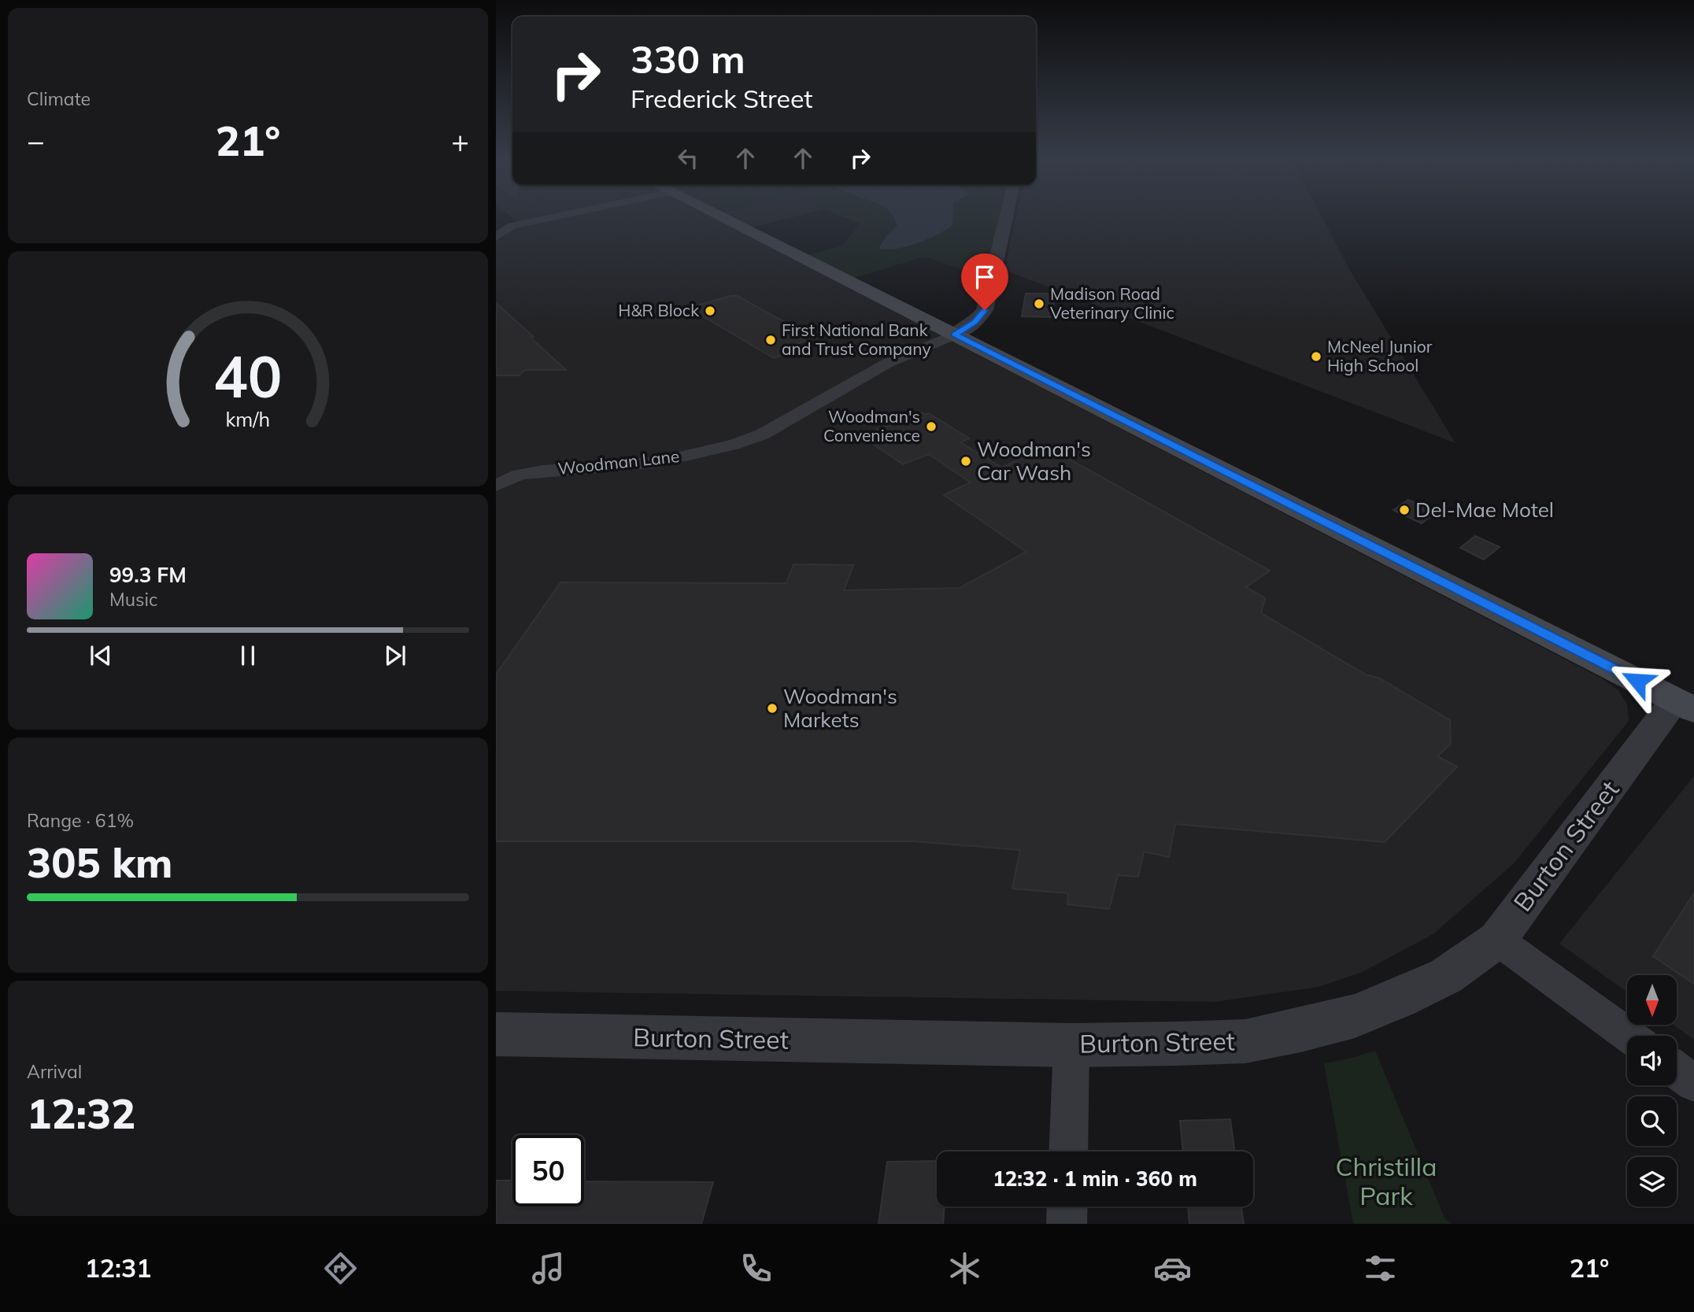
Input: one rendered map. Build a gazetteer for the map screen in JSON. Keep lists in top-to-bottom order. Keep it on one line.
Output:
{"streets":{"street":["Woodman Lane","Burton Street"]},"parks":["Christilla Park"],"places":["Madison Road Veterinary Clinic","H&R Block","First National Bank and Trust Company","McNeel Junior High School","Woodman's Convenience","Woodman's Car Wash","Del-Mae Motel","Woodman's Markets"],"north":"bottom","page":{"tile":["Climate",["Range · 61%","305 km"],["Arrival","12:32"]],"turn":["330 m","Frederick Street"],"heat":["−","21°","+"],"song":["99.3 FM","Music"],"limit":"50","trip":"12:32 · 1 min · 360 m","tabs":["12:31","21°"],"gauge":["40","km/h"]}}
